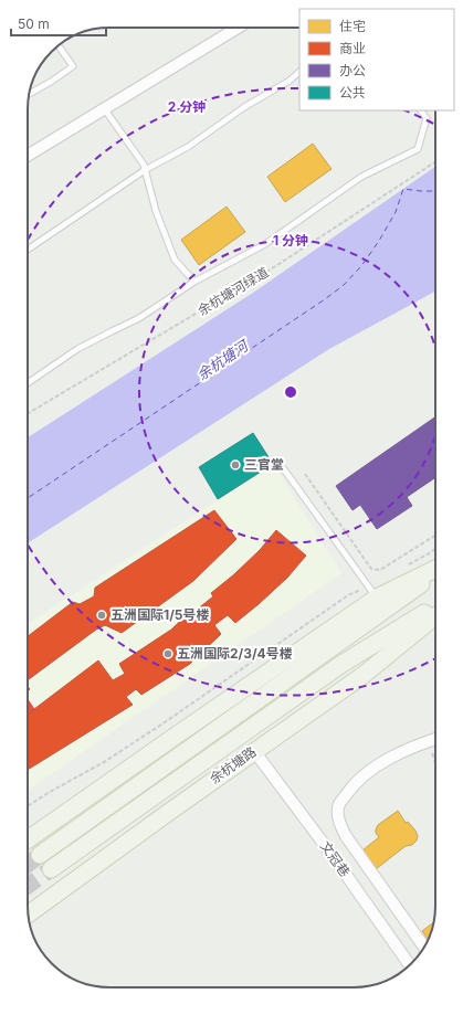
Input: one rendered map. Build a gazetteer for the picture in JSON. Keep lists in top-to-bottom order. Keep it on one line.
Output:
{"streets":{"main road":["余杭塘路"],"street":["文冠巷"],"path":["余杭塘河绿道"]},"crossings":[["余杭塘路","文冠巷"]],"water":["余杭塘河"],"places":["三官堂","五洲国际1/5号楼","五洲国际2/3/4号楼"],"legend":["住宅","商业","办公","公共"],"scale_bar":"50 m","rings":["2 分钟","1 分钟"]}
